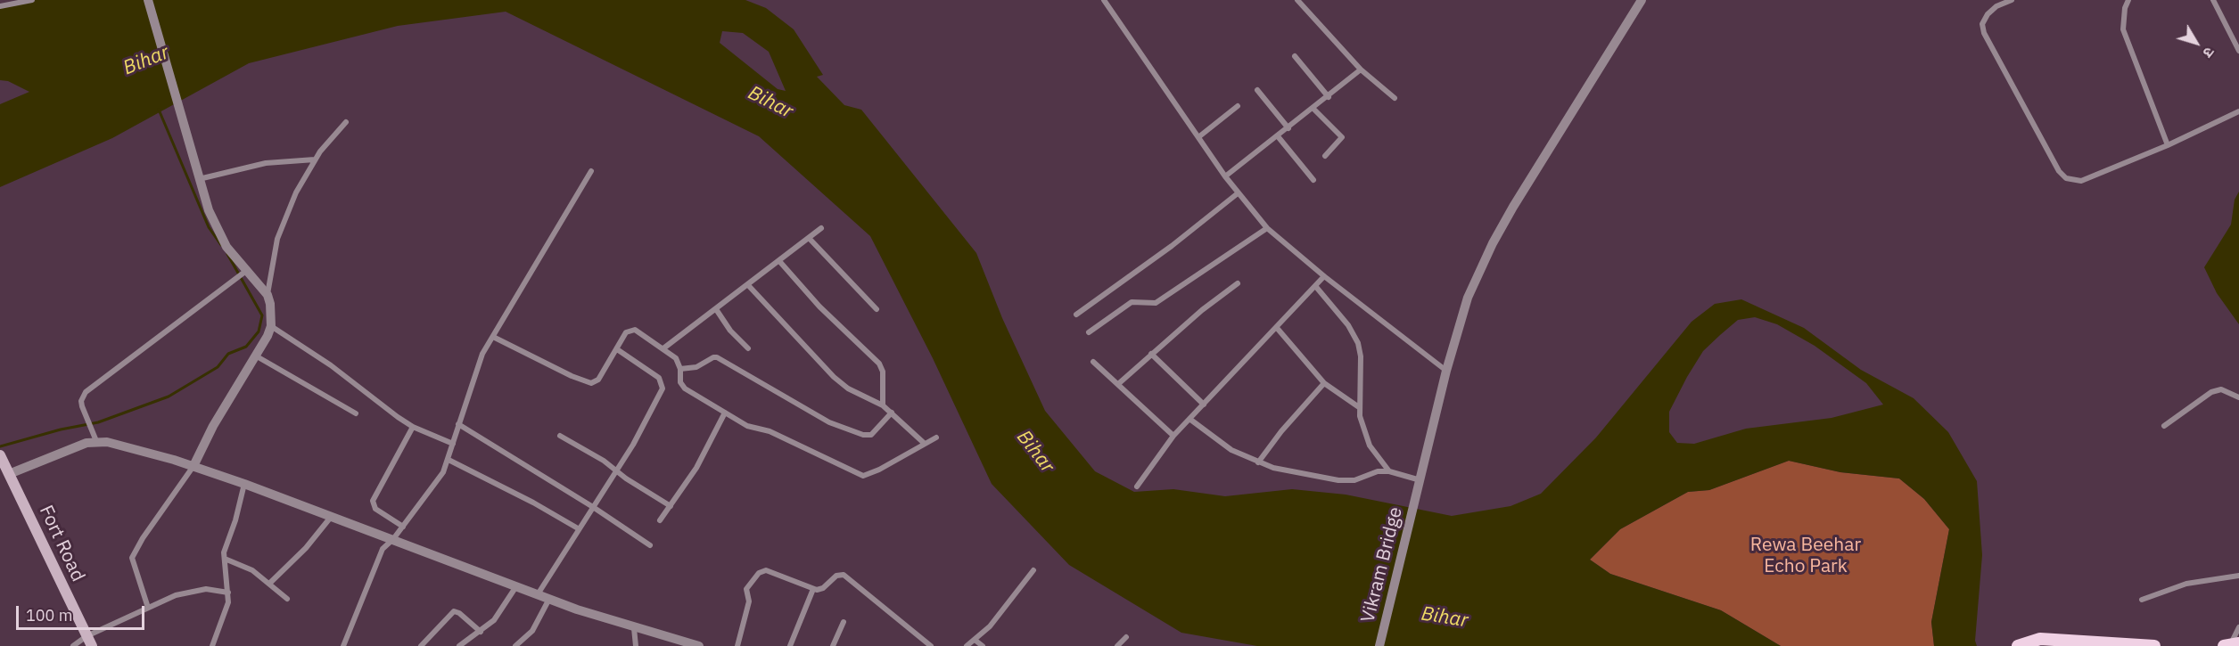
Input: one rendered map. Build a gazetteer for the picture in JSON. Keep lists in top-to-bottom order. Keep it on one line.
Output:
{"streets":{"main road":["Fort Road"],"street":["Vikram Bridge"]},"water":["Bihar"],"parks":["Rewa Beehar Echo Park"],"scale_bar":"100 m","north":"bottom right"}
